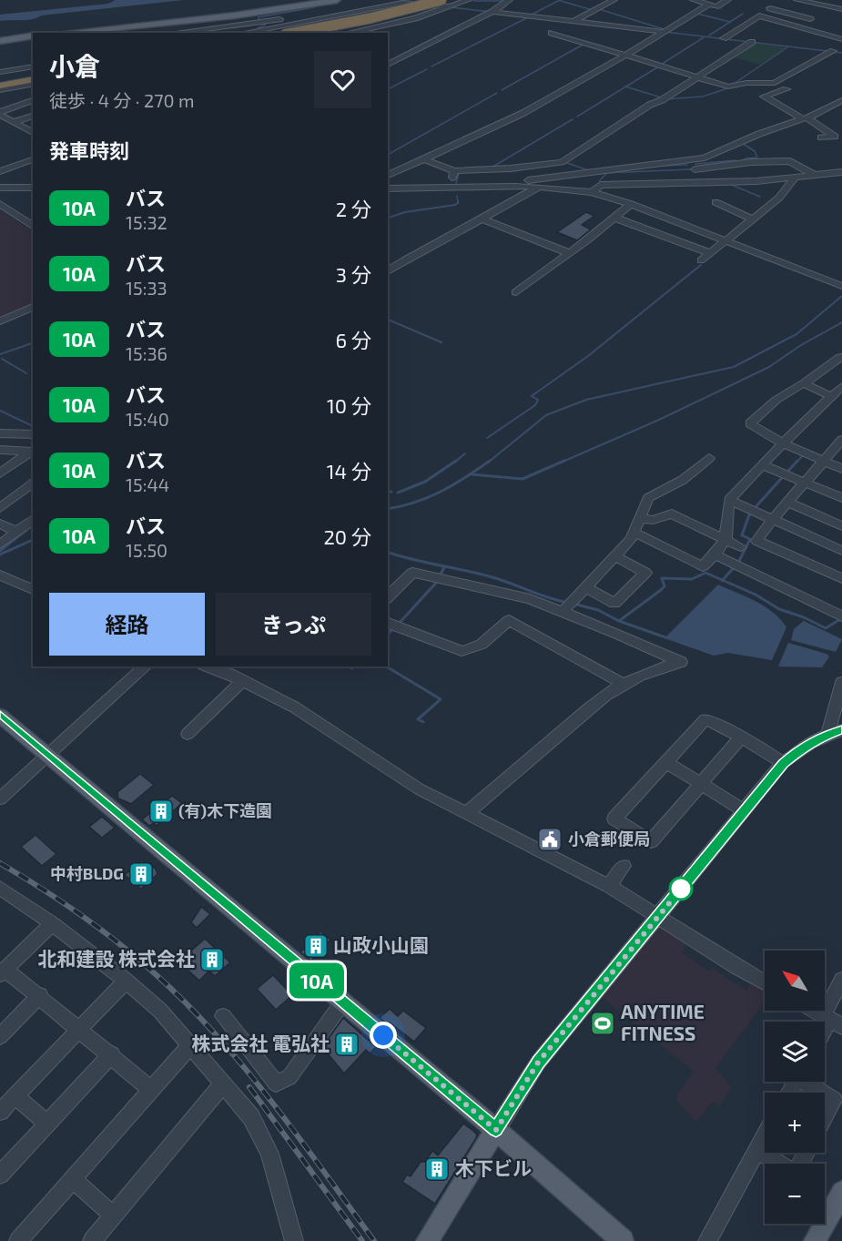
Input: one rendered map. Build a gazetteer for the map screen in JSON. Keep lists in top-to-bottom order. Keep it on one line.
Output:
{"places":{"building":["(有)木下造園","中村BLDG","山政小山園","北和建設 株式会社","株式会社 電弘社","木下ビル"],"public building":["小倉郵便局"],"sports":["ANYTIME FITNESS"]},"lines":["bus line 10A"],"north":"top left","page":{"on_map":"10A","heading":[["小倉","徒歩 · 4 分 · 270 m"],"発車時刻"],"list":[{"mark":"10A","name":"バス","note":"15:32","value":"2 分"},{"mark":"10A","name":"バス","note":"15:33","value":"3 分"},{"mark":"10A","name":"バス","note":"15:36","value":"6 分"},{"mark":"10A","name":"バス","note":"15:40","value":"10 分"},{"mark":"10A","name":"バス","note":"15:44","value":"14 分"},{"mark":"10A","name":"バス","note":"15:50","value":"20 分"}],"buttons":["経路","きっぷ"],"map_buttons":["+","−"]}}
